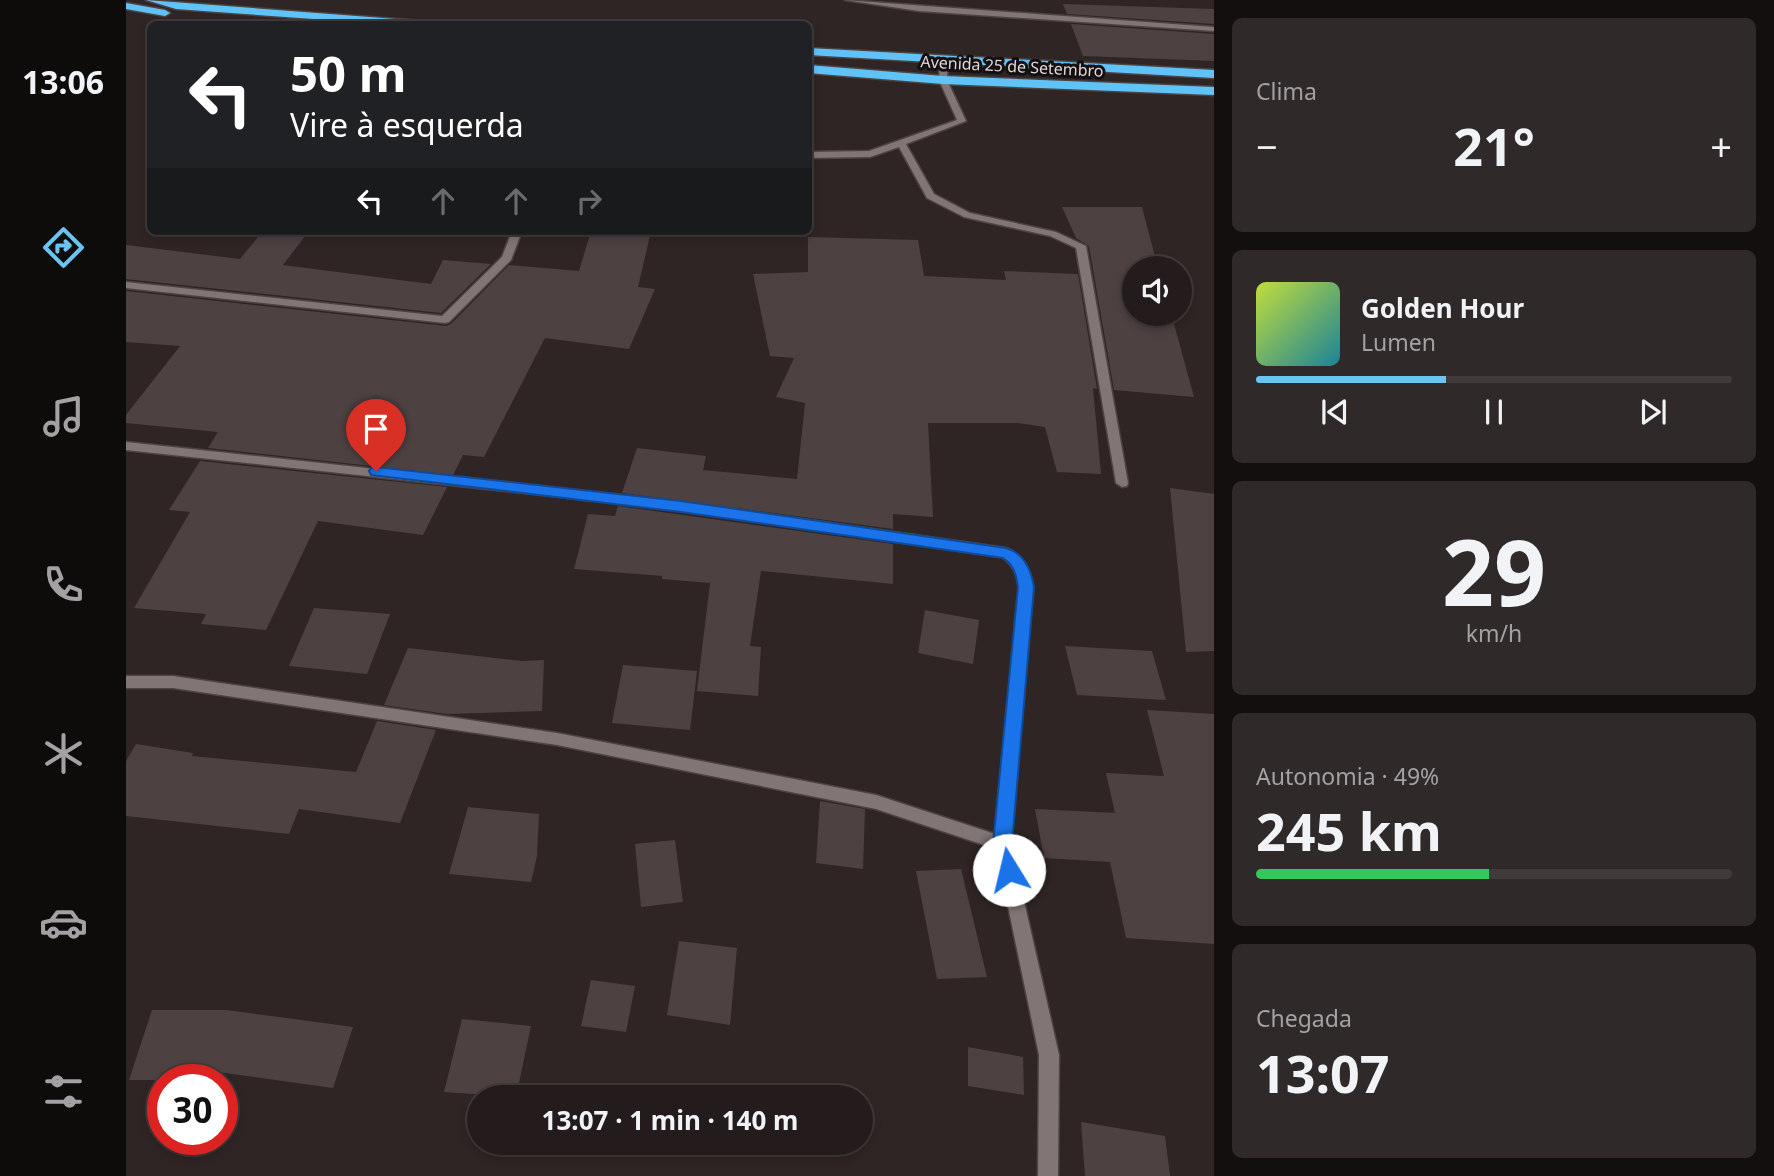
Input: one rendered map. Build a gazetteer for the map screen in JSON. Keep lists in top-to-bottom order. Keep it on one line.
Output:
{"streets":{"highway":["Avenida 25 de Setembro"]},"page":{"tabs":"13:06","tile":["Clima",["29","km/h"],["Autonomia · 49%","245 km"],["Chegada","13:07"]],"turn":["50 m","Vire à esquerda"],"heat":["−","21°","+"],"song":["Golden Hour","Lumen"],"limit":"30","trip":"13:07 · 1 min · 140 m"}}
